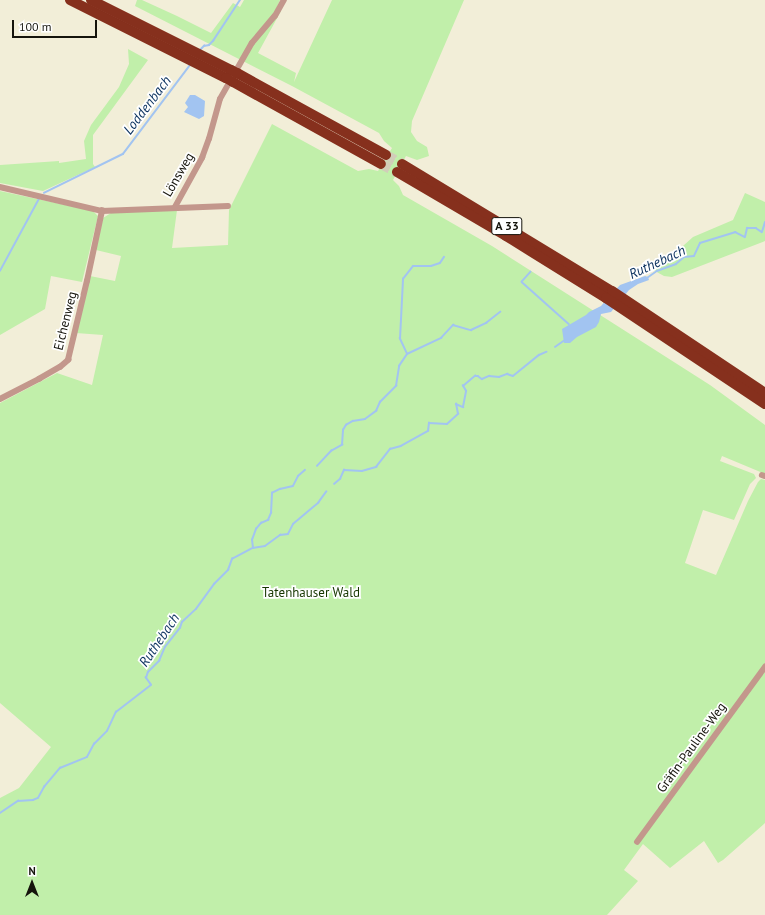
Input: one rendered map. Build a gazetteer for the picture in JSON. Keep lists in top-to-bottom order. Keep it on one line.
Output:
{"streets":{"highway":["A 33"],"street":["Lönsweg","Eichenweg","Gräfin-Pauline-Weg"]},"crossings":[["Lönsweg","Eichenweg"]],"water":["Loddenbach","Ruthebach"],"parks":["Tatenhauser Wald"],"scale_bar":"100 m","north":"top"}
